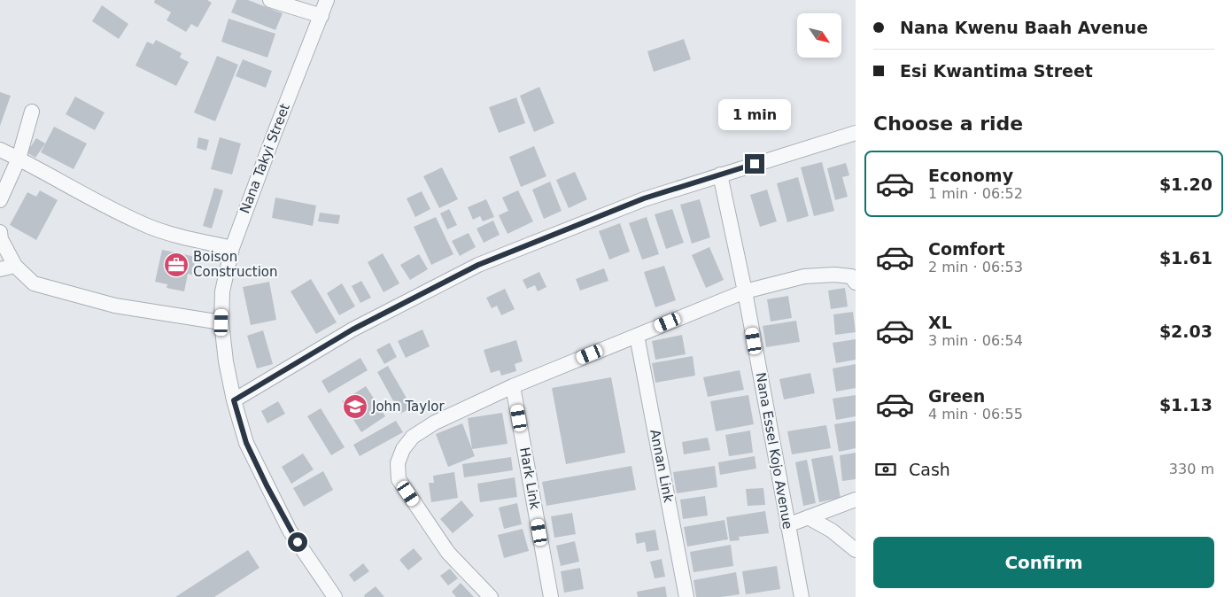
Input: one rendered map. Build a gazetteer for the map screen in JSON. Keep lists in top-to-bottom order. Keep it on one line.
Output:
{"streets":{"street":["Nana Takyi Street","Nana Essel Kojo Avenue","Annan Link","Hark Link"]},"places":{"office":["Boison Construction"],"school or university":["John Taylor"]},"north":"bottom right","page":{"banner":["Nana Kwenu Baah Avenue","Esi Kwantima Street"],"heading":"Choose a ride","bubble":"1 min","list":[{"name":"Economy","note":"1 min · 06:52","value":"$1.20"},{"name":"Comfort","note":"2 min · 06:53","value":"$1.61"},{"name":"XL","note":"3 min · 06:54","value":"$2.03"},{"name":"Green","note":"4 min · 06:55","value":"$1.13"}],"pay":["Cash","330 m"],"buttons":"Confirm"}}
